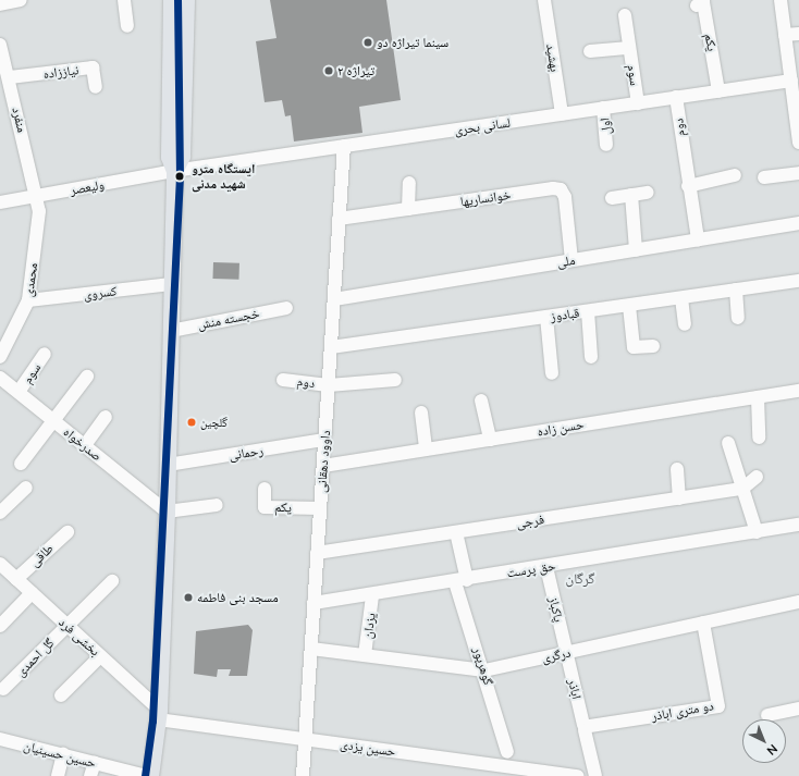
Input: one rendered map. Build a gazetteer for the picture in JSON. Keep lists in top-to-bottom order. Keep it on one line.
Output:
{"streets":{"street":["یکم","بهشید","نیاززاده","سوم","منفرد","لسانی بحری","اول","دوم","ولیعصر","خوانساریها","ملی","محمدی","کسروی","قبادوز","خجسته منش","حسن زاده","صدرخواه","رحمانی","داوود دهقانی","فرجی","طاقی","حق پرست","پاکباز","یزدان","بخشی فرد","درگری","گل احمدی","گوهرپور","اباذر","دو متری اباذر","حسین یزدی","حسین حسینیان"]},"crossings":[["یکم","لسانی بحری"],["یکم","داوود دهقانی"],["بهشید","لسانی بحری"],["نیاززاده","منفرد"],["سوم","لسانی بحری"],["سوم","صدرخواه"],["منفرد","ولیعصر"],["منفرد","محمدی"],["لسانی بحری","اول"],["لسانی بحری","دوم"],["لسانی بحری","ولیعصر"],["لسانی بحری","داوود دهقانی"],["دوم","داوود دهقانی"],["ولیعصر","محمدی"],["خوانساریها","ملی"],["خوانساریها","داوود دهقانی"],["ملی","داوود دهقانی"],["محمدی","کسروی"],["قبادوز","داوود دهقانی"],["حسن زاده","داوود دهقانی"],["رحمانی","داوود دهقانی"],["داوود دهقانی","فرجی"],["داوود دهقانی","حق پرست"],["داوود دهقانی","درگری"],["داوود دهقانی","حسین یزدی"],["فرجی","گوهرپور"],["طاقی","بخشی فرد"],["حق پرست","پاکباز"],["حق پرست","یزدان"],["حق پرست","گوهرپور"],["پاکباز","درگری"],["پاکباز","اباذر"],["یزدان","درگری"],["بخشی فرد","گل احمدی"],["بخشی فرد","حسین یزدی"],["درگری","گوهرپور"],["درگری","اباذر"],["درگری","دو متری اباذر"],["اباذر","دو متری اباذر"]],"districts":["گرگان"],"places":["سینما تیراژه دو","تیراژه ۲","ایستگاه مترو شهید مدنی","گلچین","مسجد بنی فاطمه"],"north":"bottom right"}
